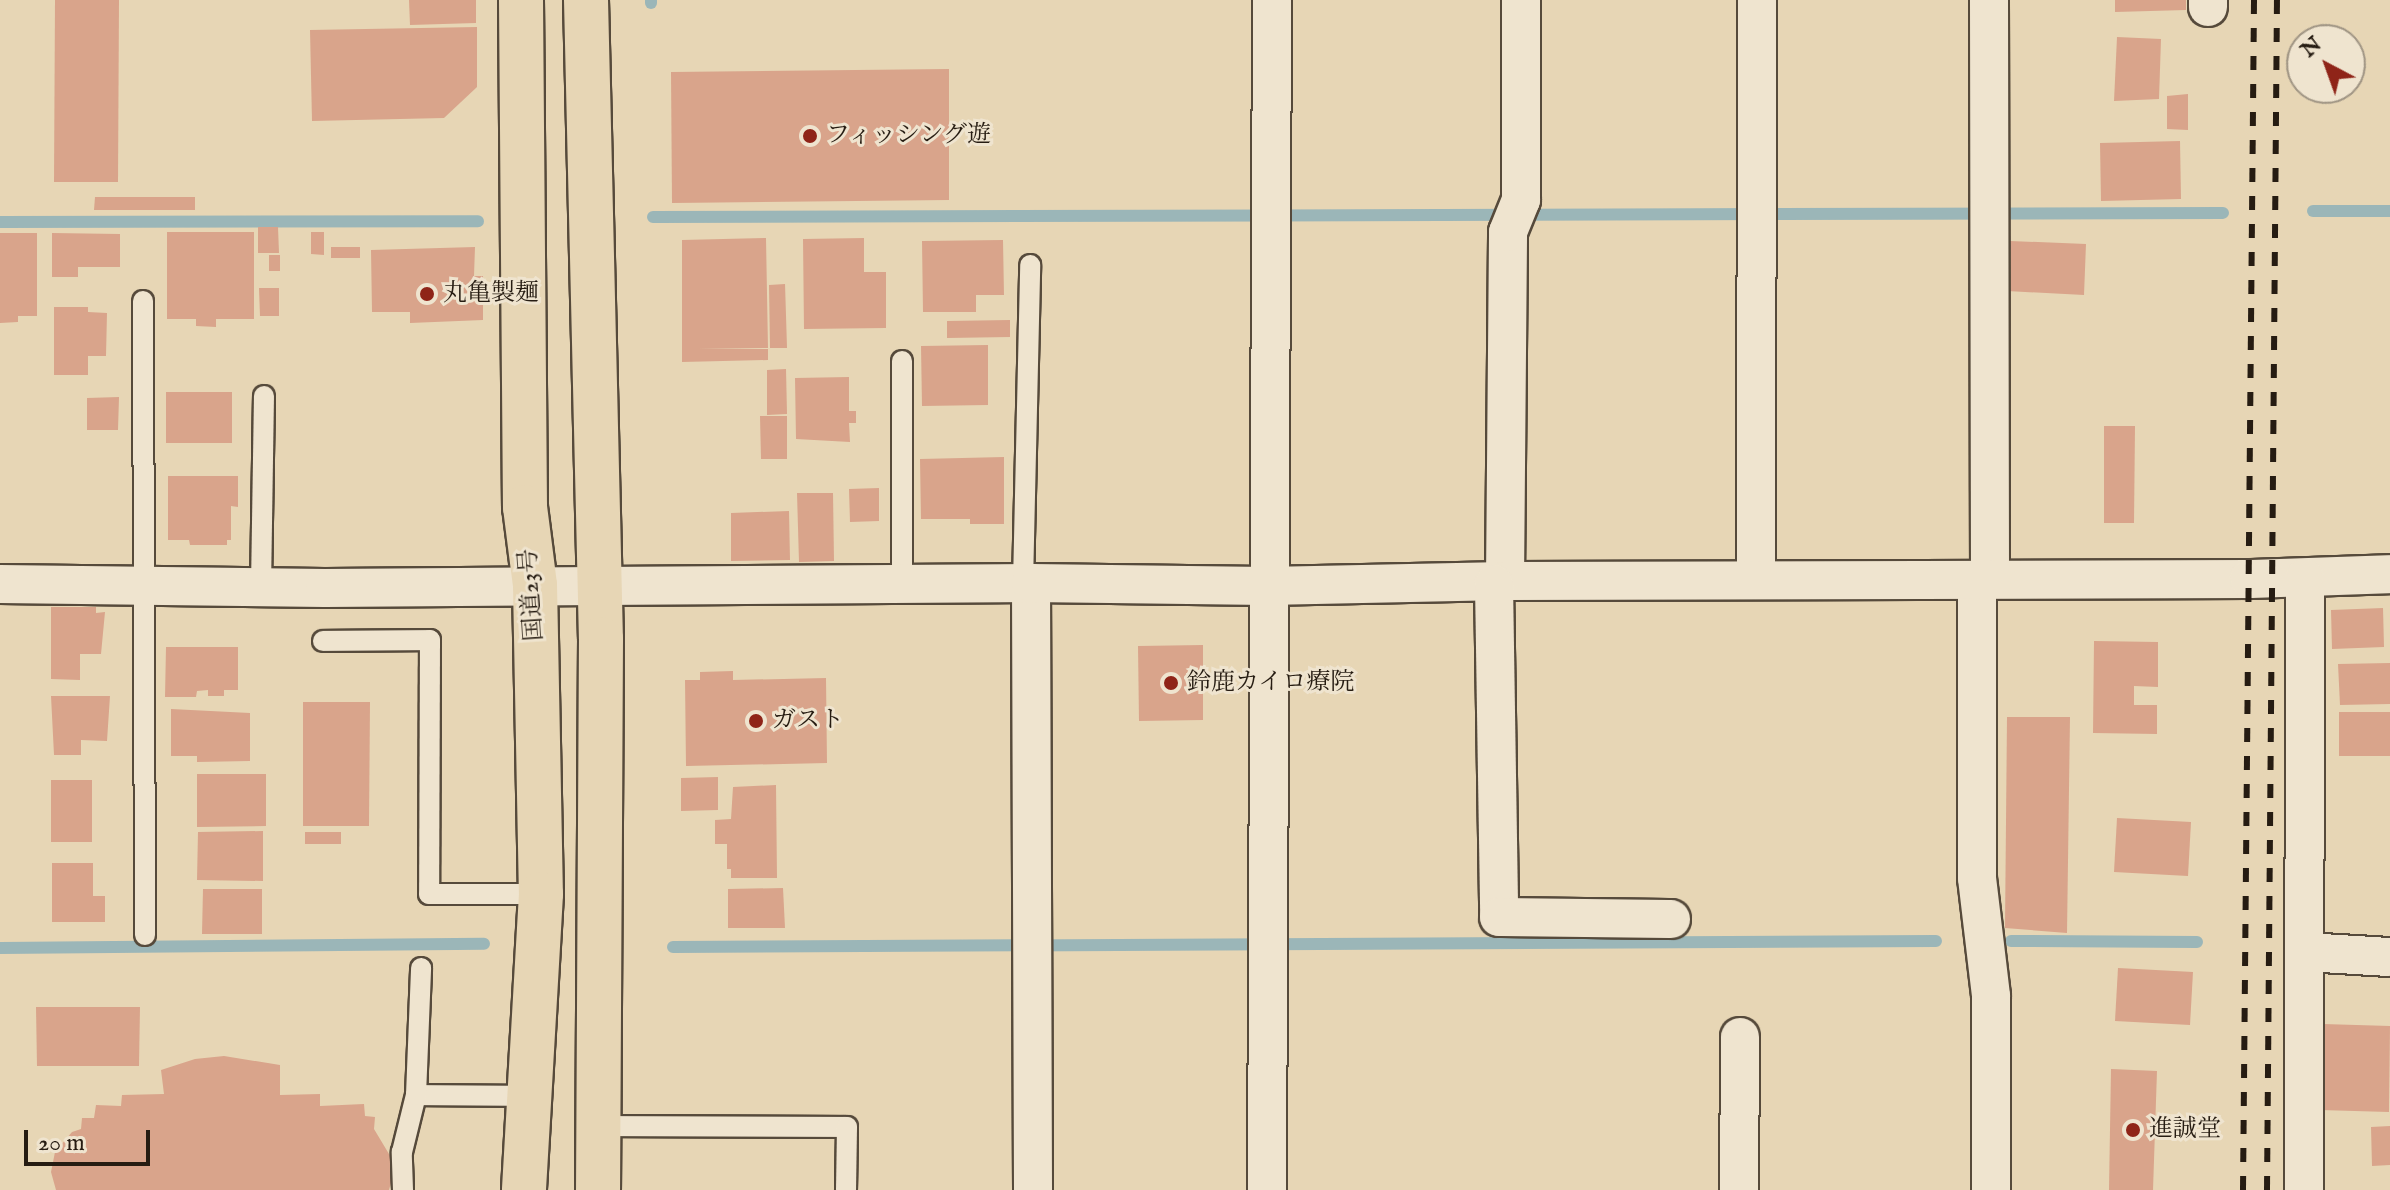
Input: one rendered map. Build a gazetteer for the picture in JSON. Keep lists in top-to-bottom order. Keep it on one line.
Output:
{"streets":{"highway":["国道23号"]},"places":["フィッシング遊","丸亀製麺","鈴鹿カイロ療院","ガスト","進誠堂"],"scale_bar":"20 m","north":"top left"}
